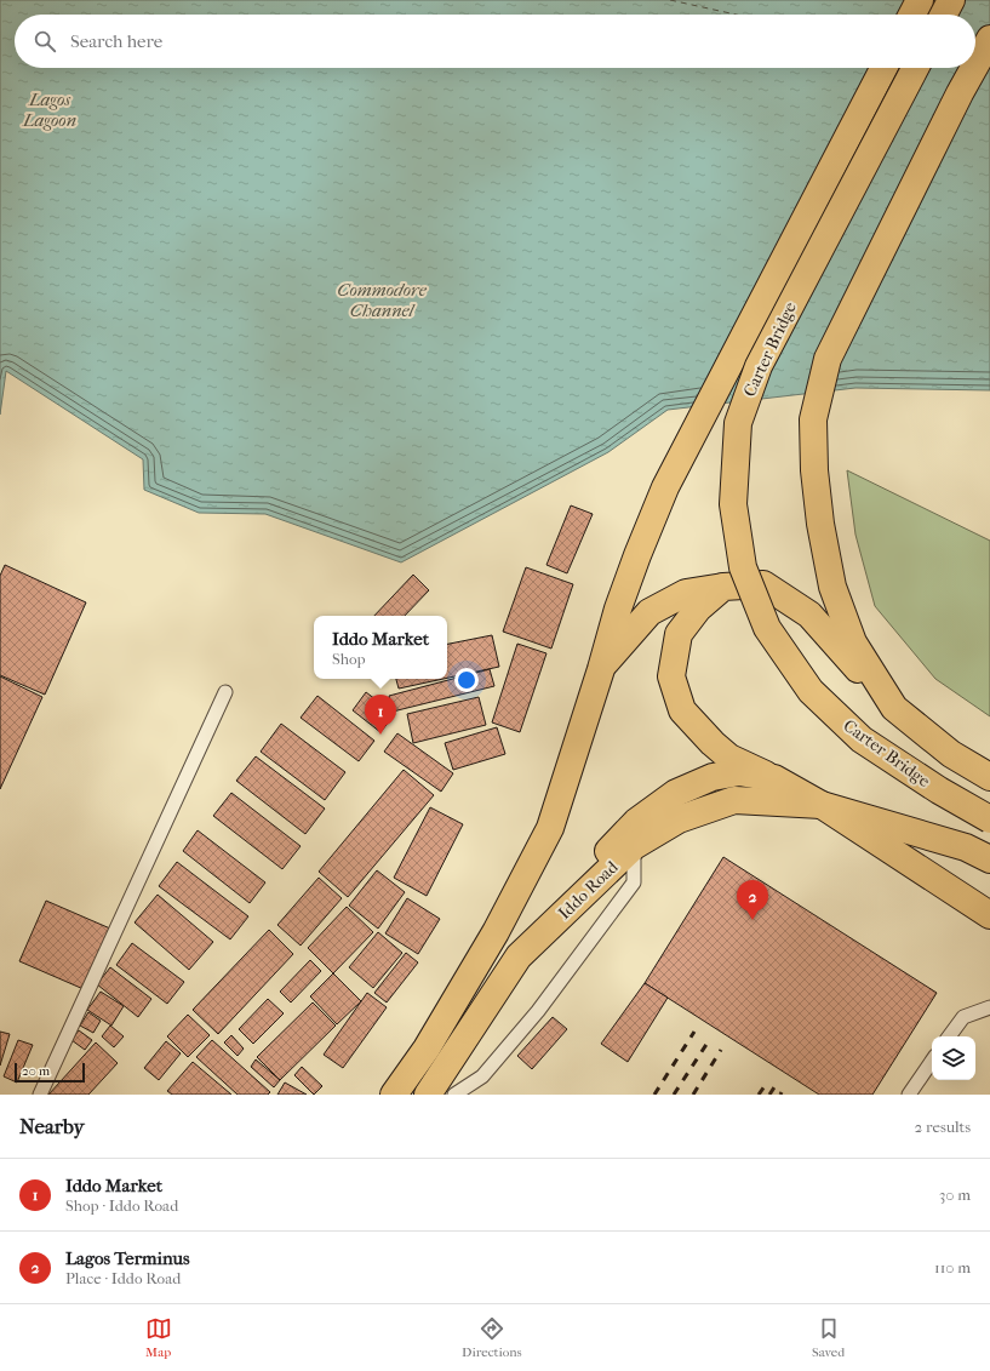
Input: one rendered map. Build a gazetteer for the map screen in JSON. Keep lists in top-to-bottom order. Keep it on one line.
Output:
{"streets":{"main road":["Carter Bridge","Iddo Road"]},"water":["Lagos Lagoon","Commodore Channel"],"scale_bar":"20 m","page":{"search":"Search here","popup":["Iddo Market","Shop"],"pins":["1","2"],"scale":"20 m","heading":["Nearby","2 results"],"list":[{"mark":"1","name":"Iddo Market","note":"Shop · Iddo Road","value":"30 m"},{"mark":"2","name":"Lagos Terminus","note":"Place · Iddo Road","value":"110 m"}],"nav":["Map","Directions","Saved"]}}
